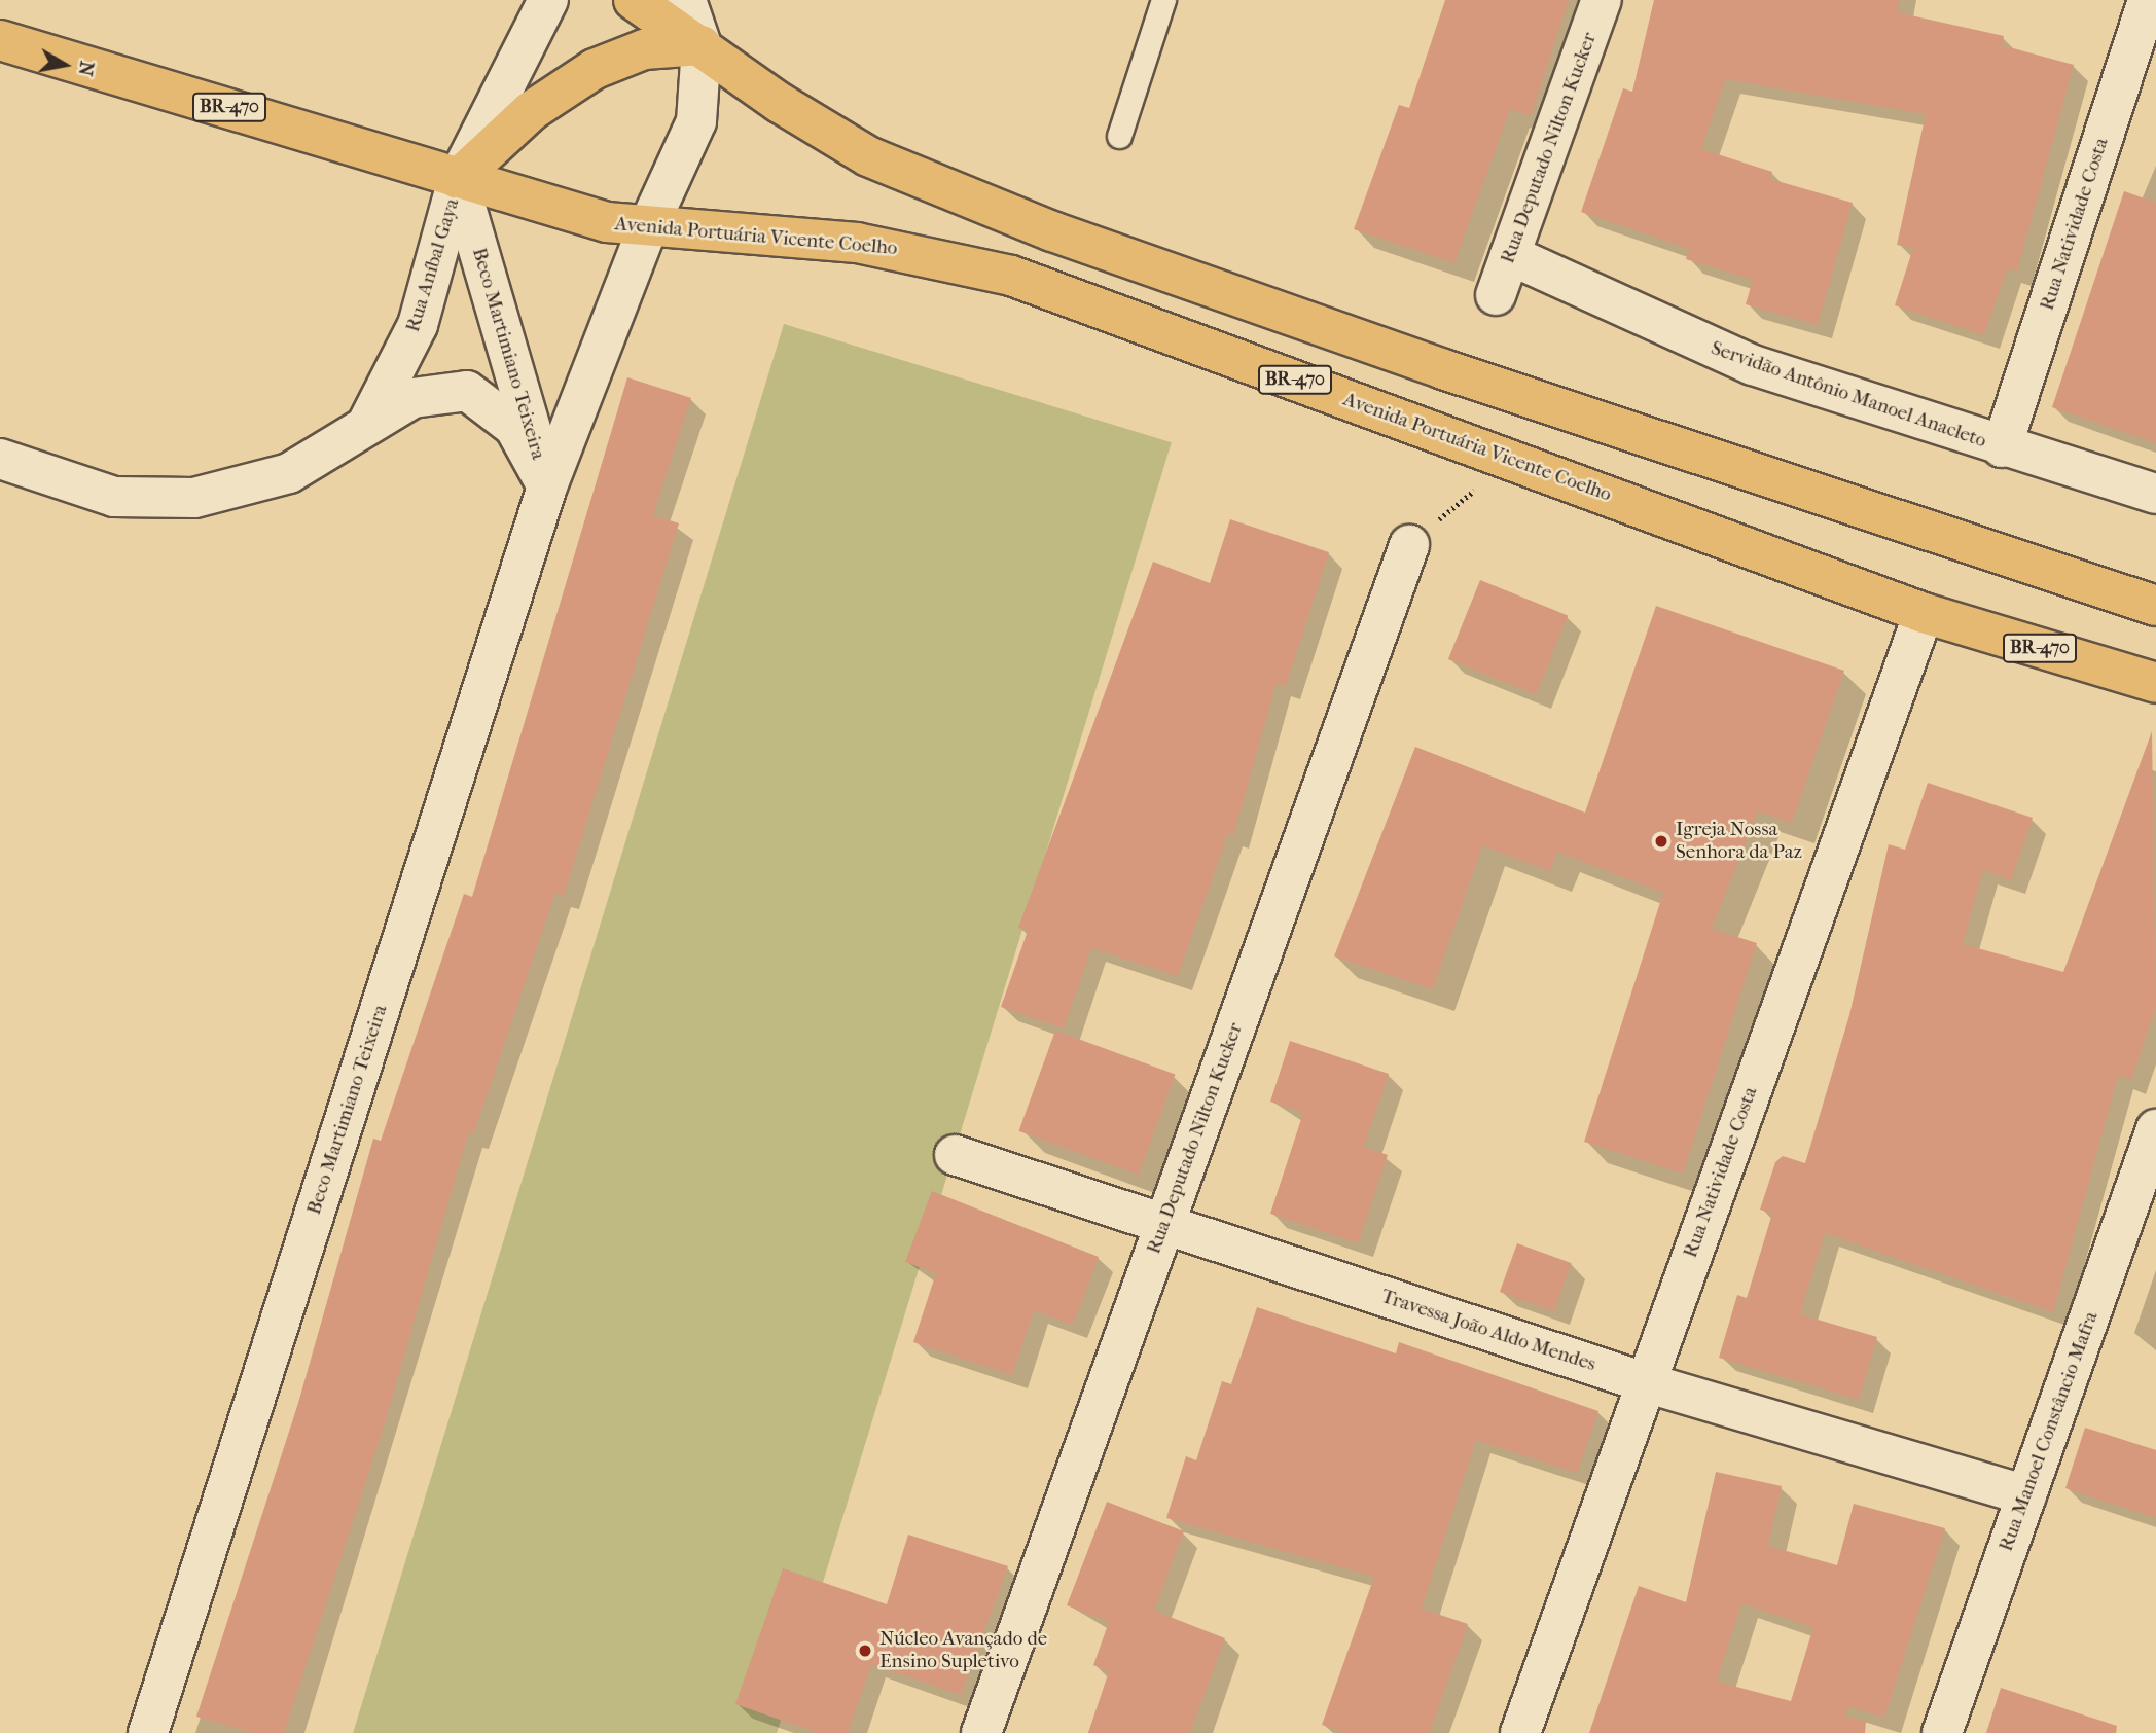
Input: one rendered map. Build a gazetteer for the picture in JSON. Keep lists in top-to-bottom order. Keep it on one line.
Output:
{"streets":{"highway":["BR-470","Avenida Portuária Vicente Coelho"],"street":["Rua Deputado Nilton Kucker","Rua Natividade Costa","Rua Aníbal Gaya","Beco Martimiano Teixeira","Servidão Antônio Manoel Anacleto","Travessa João Aldo Mendes","Rua Manoel Constâncio Mafra"]},"crossings":[["Rua Deputado Nilton Kucker","Servidão Antônio Manoel Anacleto"],["Rua Deputado Nilton Kucker","Travessa João Aldo Mendes"],["Rua Natividade Costa","Avenida Portuária Vicente Coelho"],["Rua Natividade Costa","Servidão Antônio Manoel Anacleto"],["Rua Natividade Costa","Travessa João Aldo Mendes"],["Avenida Portuária Vicente Coelho","Rua Aníbal Gaya"],["Avenida Portuária Vicente Coelho","Beco Martimiano Teixeira"],["Rua Aníbal Gaya","Beco Martimiano Teixeira"],["Travessa João Aldo Mendes","Rua Manoel Constâncio Mafra"]],"places":["Igreja Nossa Senhora da Paz","Núcleo Avançado de Ensino Supletivo"],"north":"right"}
